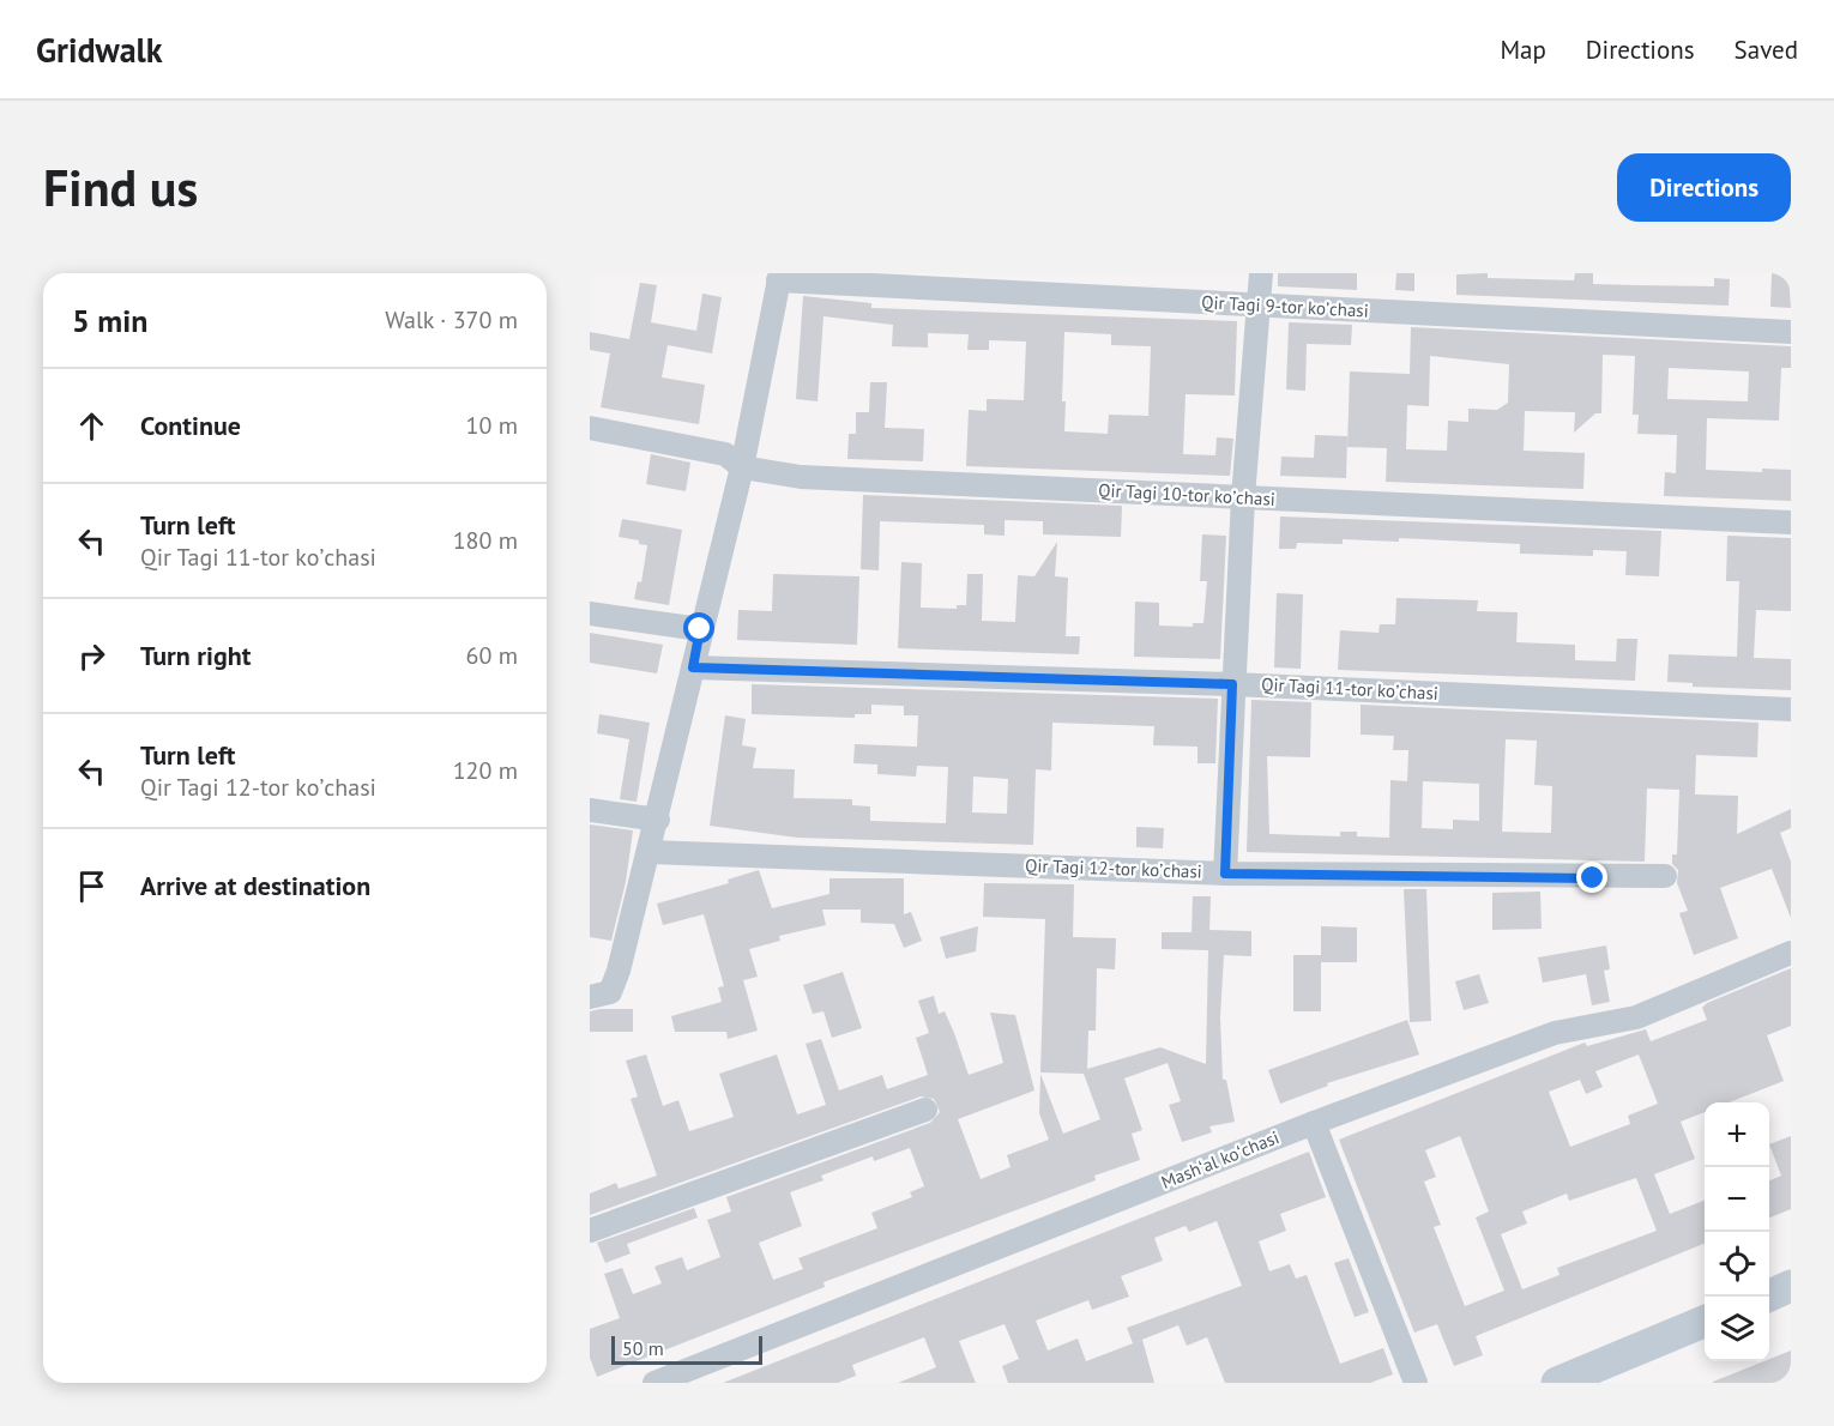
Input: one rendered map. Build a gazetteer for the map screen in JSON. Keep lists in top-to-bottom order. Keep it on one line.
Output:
{"streets":{"street":["Qir Tagi 9-tor koʼchasi","Qir Tagi 10-tor koʼchasi","Qir Tagi 11-tor koʼchasi","Qir Tagi 12-tor koʼchasi","Mashʻal koʻchasi"]},"scale_bar":"50 m","page":{"header":"Gridwalk","nav":["Map","Directions","Saved"],"buttons":"Directions","title":"Find us","heading":["5 min","Walk · 370 m"],"list":[["Continue","10 m"],["Turn left","Qir Tagi 11-tor koʼchasi","180 m"],["Turn right","60 m"],["Turn left","Qir Tagi 12-tor koʼchasi","120 m"],"Arrive at destination"],"map_buttons":["+","−"],"scale":"50 m"}}
